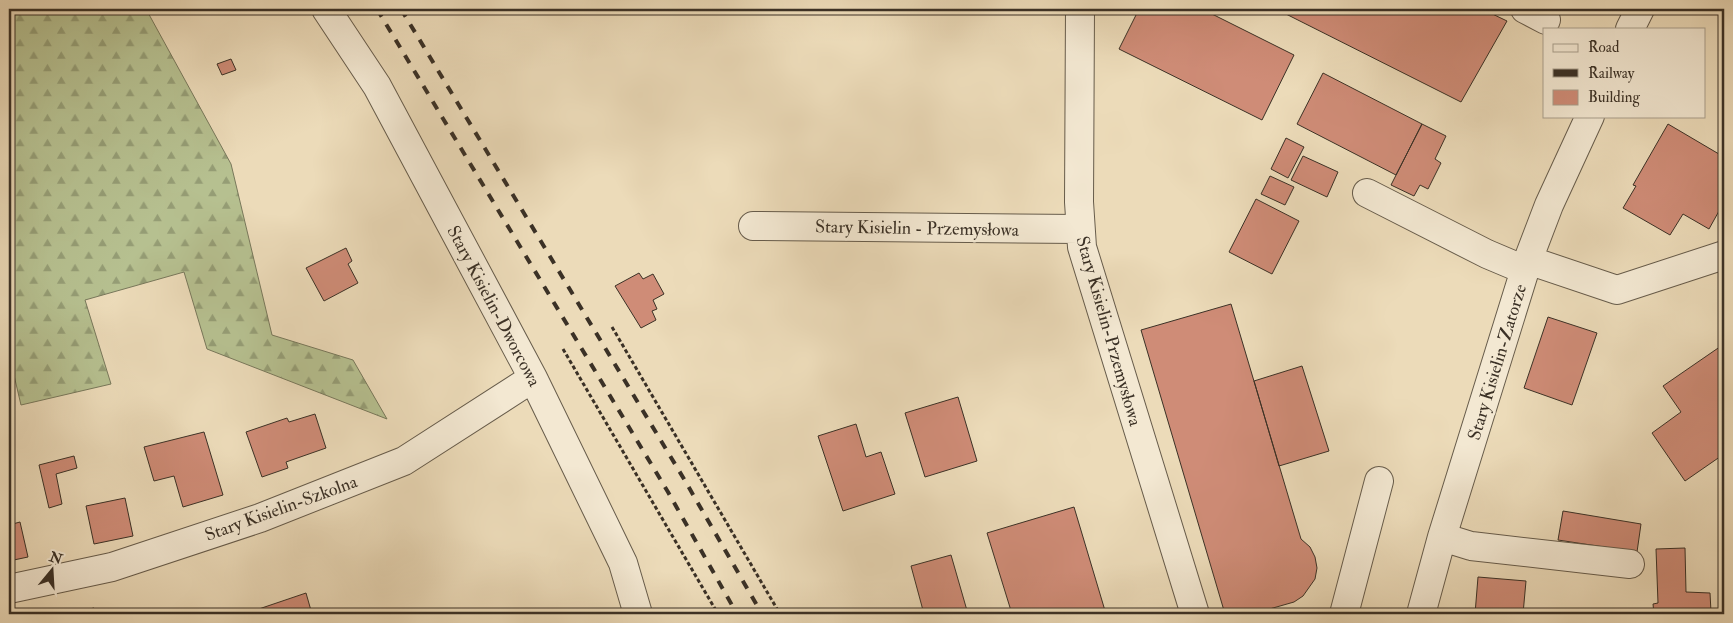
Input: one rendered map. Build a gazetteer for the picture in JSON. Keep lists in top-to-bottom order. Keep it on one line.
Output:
{"streets":{"street":["Stary Kisielin - Przemysłowa","Stary Kisielin-Dworcowa","Stary Kisielin-Przemysłowa","Stary Kisielin-Zatorze","Stary Kisielin-Szkolna"]},"crossings":[["Stary Kisielin - Przemysłowa","Stary Kisielin-Przemysłowa"],["Stary Kisielin-Dworcowa","Stary Kisielin-Szkolna"]],"legend":["Road","Railway","Building"],"north":"top"}
